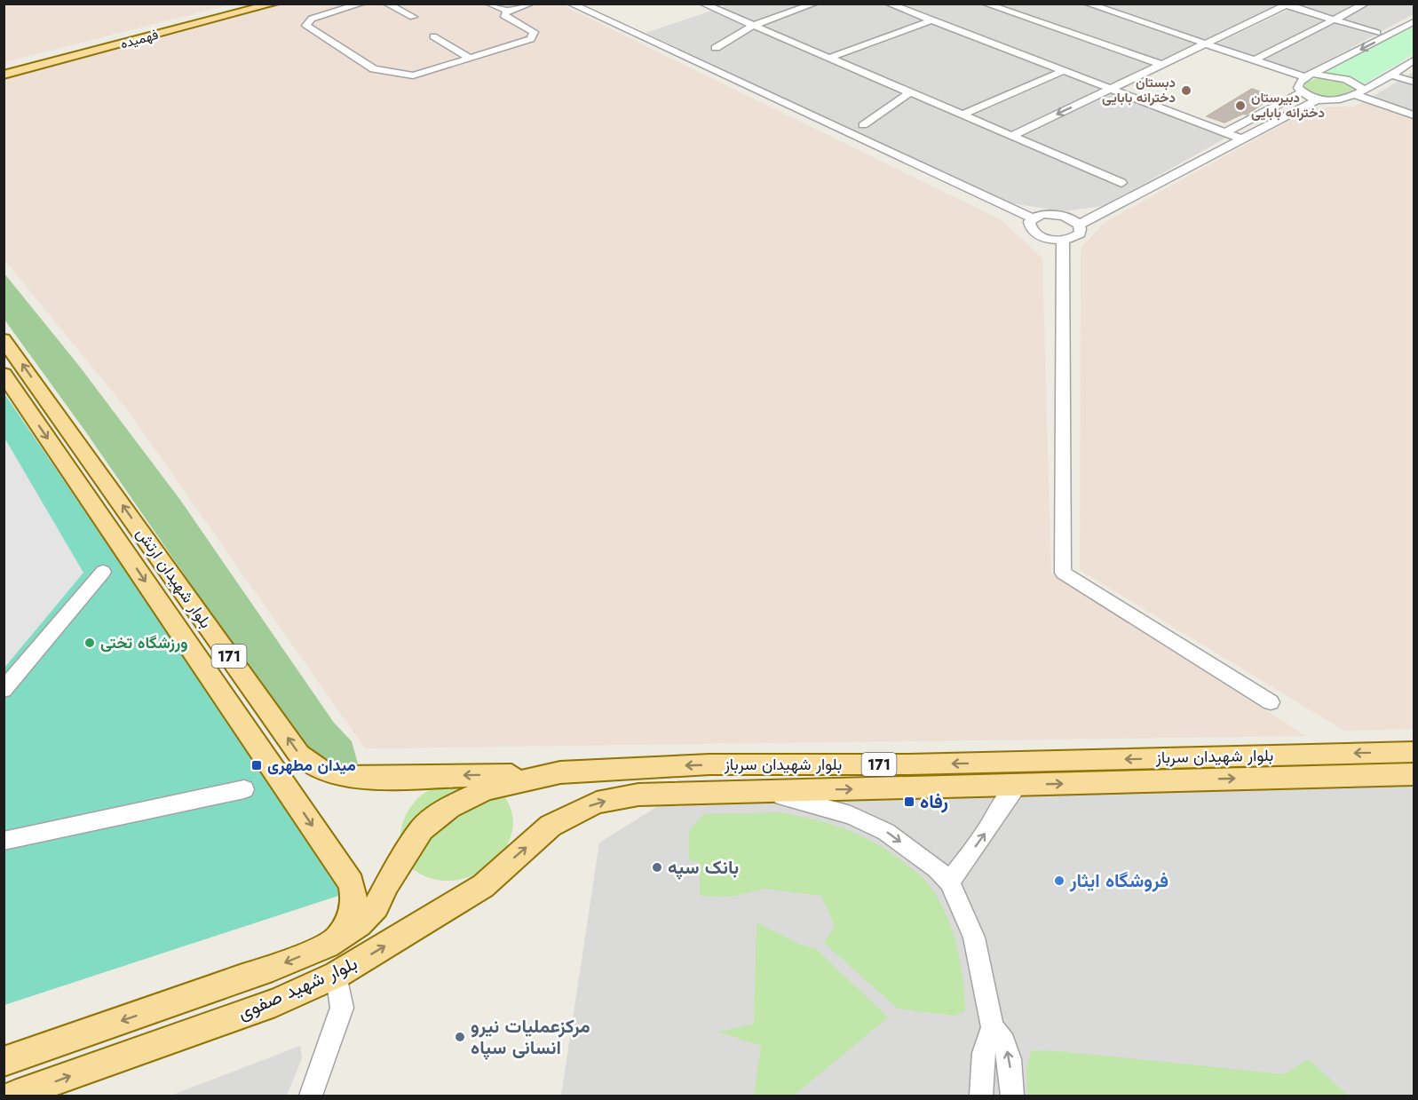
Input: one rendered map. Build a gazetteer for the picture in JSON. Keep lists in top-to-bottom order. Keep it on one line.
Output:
{"streets":{"main road":["فهمیده","بلوار شهیدان ارتش","171","بلوار شهیدان سرباز","بلوار شهید صفوی"]},"crossings":[["بلوار شهیدان ارتش","بلوار شهیدان سرباز"],["بلوار شهیدان ارتش","بلوار شهید صفوی"],["بلوار شهیدان سرباز","بلوار شهید صفوی"]],"places":{"other":["دبستان دخترانه بابایی","دبیرستان دخترانه بابایی","ورزشگاه تختی","بانک سپه","فروشگاه ایثار","مرکزعملیات نیرو انسانی سپاه"],"transit":["میدان مطهری","رفاه"]}}
